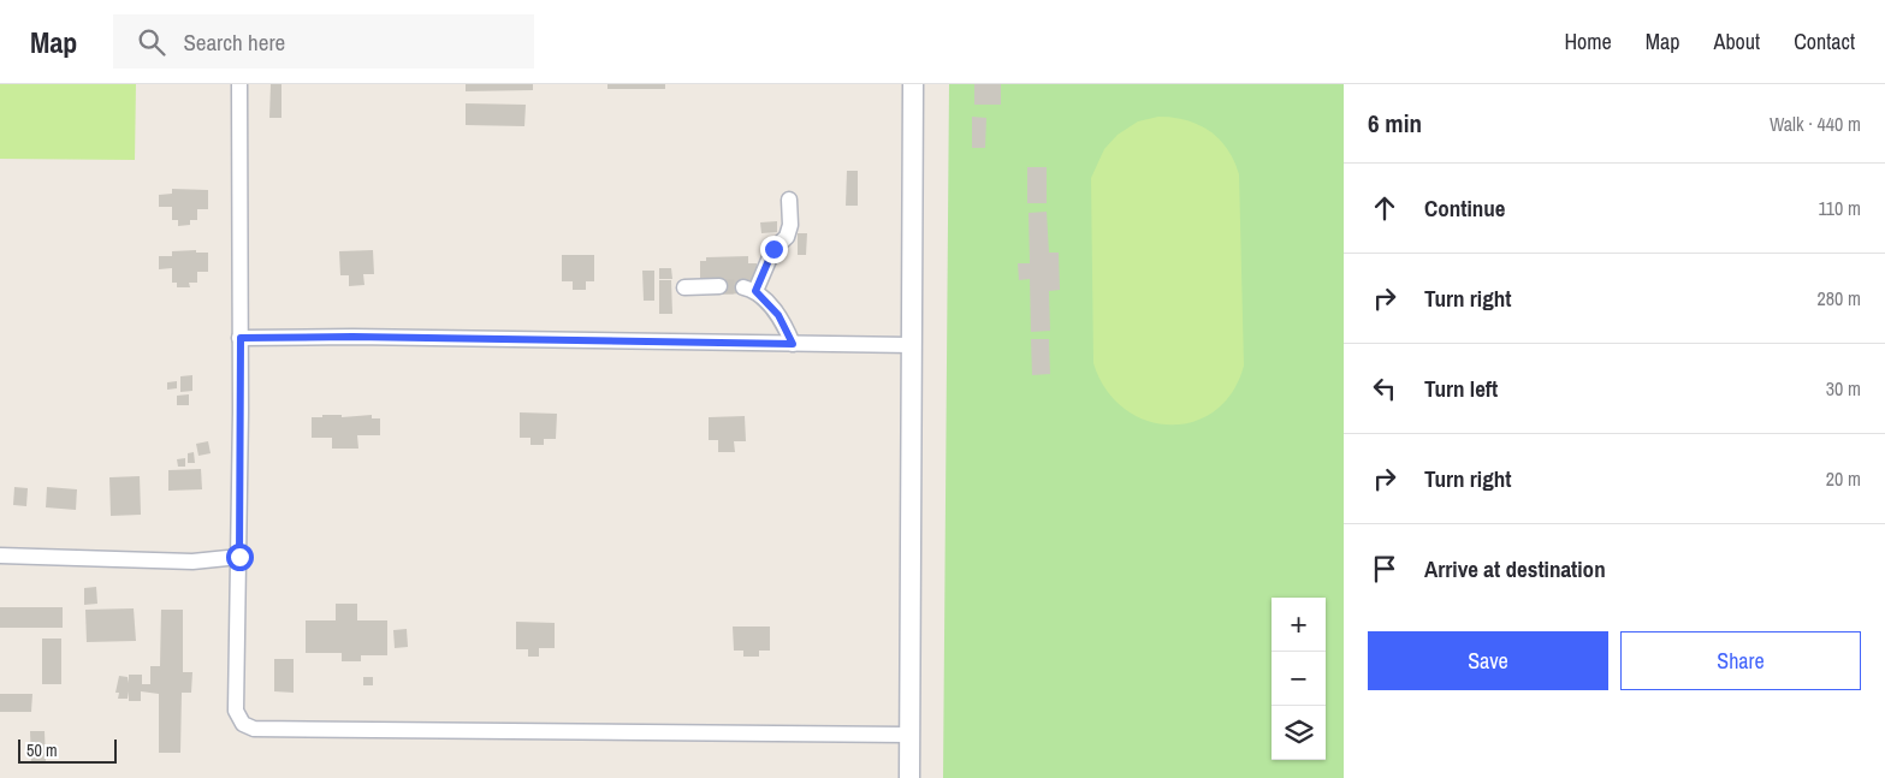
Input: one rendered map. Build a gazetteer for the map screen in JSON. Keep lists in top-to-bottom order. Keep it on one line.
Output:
{"scale_bar":"50 m","page":{"header":"Map","search":"Search here","nav":["Home","Map","About","Contact"],"heading":["6 min","Walk · 440 m"],"list":[["Continue","110 m"],["Turn right","280 m"],["Turn left","30 m"],["Turn right","20 m"],"Arrive at destination"],"map_buttons":["+","−"],"buttons":["Save","Share"],"scale":"50 m"}}
